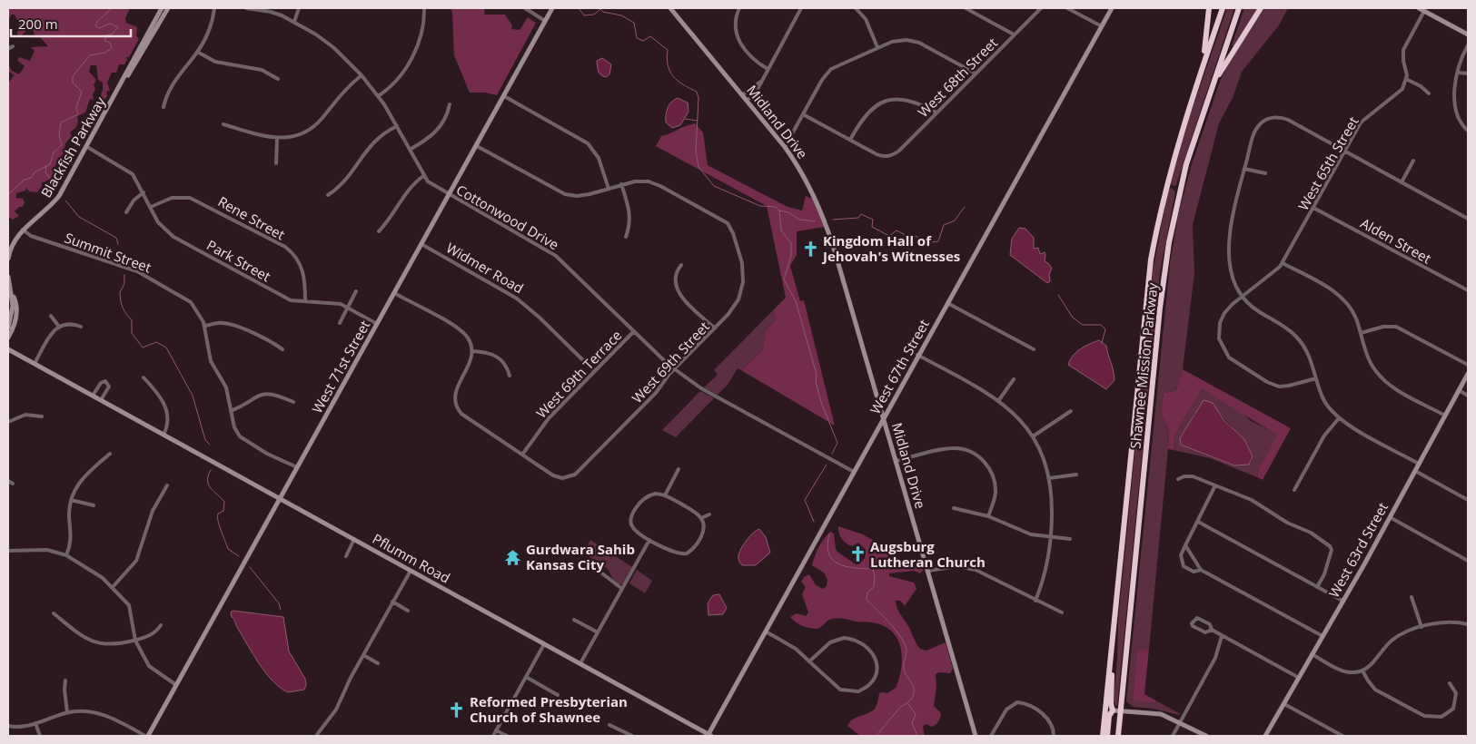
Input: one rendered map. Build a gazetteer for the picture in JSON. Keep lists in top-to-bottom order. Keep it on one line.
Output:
{"streets":{"highway":["Shawnee Mission Parkway"],"street":["West 68th Street","Midland Drive","Blackfish Parkway","West 65th Street","Cottonwood Drive","Rene Street","Alden Street","Summit Street","Park Street","Widmer Road","West 69th Street","West 71st Street","West 67th Street","West 69th Terrace","West 63rd Street","Pflumm Road"]},"crossings":[["Midland Drive","West 67th Street"],["Blackfish Parkway","Summit Street"],["Blackfish Parkway","Park Street"],["West 65th Street","Alden Street"],["Cottonwood Drive","West 69th Street"],["Cottonwood Drive","West 71st Street"],["Cottonwood Drive","West 67th Street"],["Cottonwood Drive","West 69th Terrace"],["Rene Street","Park Street"],["Summit Street","West 71st Street"],["Park Street","West 71st Street"],["Widmer Road","West 71st Street"],["Widmer Road","West 69th Terrace"],["West 69th Street","West 69th Terrace"],["West 71st Street","Pflumm Road"],["West 67th Street","Pflumm Road"]],"places":{"church":["Kingdom Hall of Jehovah's Witnesses","Augsburg Lutheran Church","Reformed Presbyterian Church of Shawnee"],"temple":["Gurdwara Sahib Kansas City"]},"scale_bar":"200 m"}
